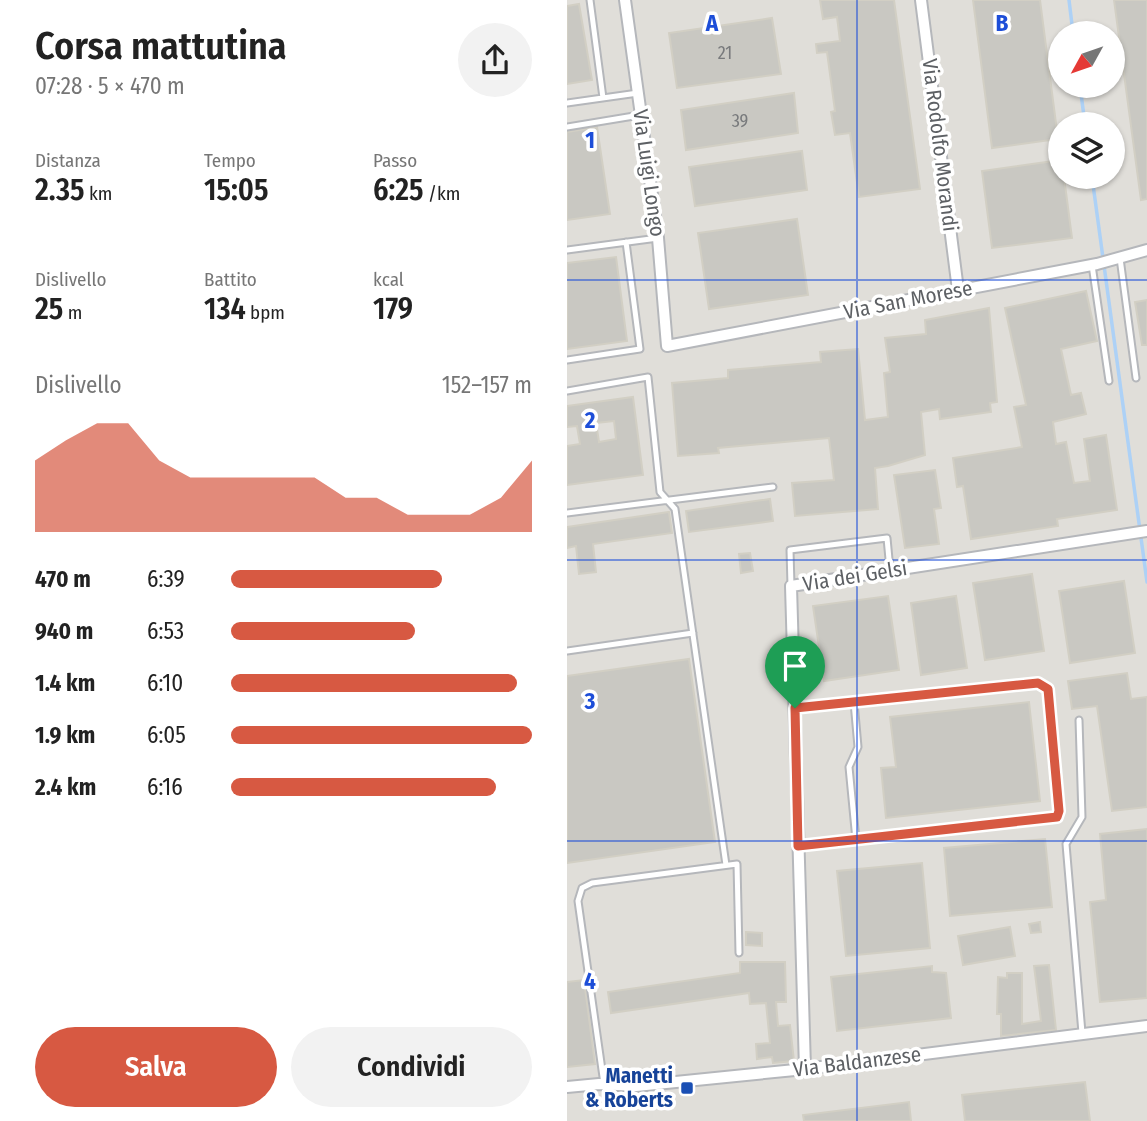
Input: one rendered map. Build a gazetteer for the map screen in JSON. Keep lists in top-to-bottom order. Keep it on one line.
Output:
{"streets":{"street":["Via Rodolfo Morandi","Via Luigi Longo","Via San Morese","Via dei Gelsi","Via Baldanzese"]},"crossings":[["Via Rodolfo Morandi","Via San Morese"],["Via Luigi Longo","Via San Morese"],["Via dei Gelsi","Via Baldanzese"]],"places":{"transit":["Manetti & Roberts"]},"house_numbers":["21","39"],"north":"bottom left","page":{"heading":["Corsa mattutina","07:28 · 5 × 470 m"],"stats":[["Distanza","2.35 km"],["Tempo","15:05"],["Passo","6:25 /km"],["Dislivello","25 m"],["Battito","134 bpm"],["kcal","179"]],"chart":["Dislivello","152–157 m"],"list":[{"name":"470 m","note":"6:39"},{"name":"940 m","note":"6:53"},{"name":"1.4 km","note":"6:10"},{"name":"1.9 km","note":"6:05"},{"name":"2.4 km","note":"6:16"}],"buttons":["Salva","Condividi"]},"grid":{"columns":["A","B"],"rows":["1","2","3","4"]}}
